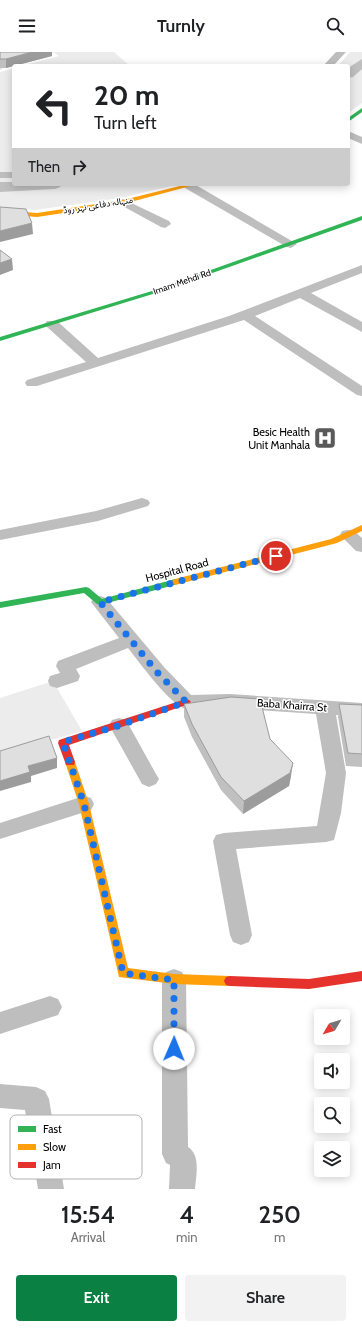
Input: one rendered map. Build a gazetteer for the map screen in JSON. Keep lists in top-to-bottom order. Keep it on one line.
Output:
{"streets":{"street":["منہالہ دفاعی نہر روڈ","Imam Mehdi Rd","Hospital Road","Baba Khairra St"]},"places":{"hospital":["Besic Health Unit Manhala"]},"legend":["Fast","Slow","Jam"],"north":"bottom left","page":{"header":"Turnly","turn":["20 m","Turn left"],"then":"Then","eta":["15:54","Arrival","4","min","250","m"],"buttons":["Exit","Share"]}}
